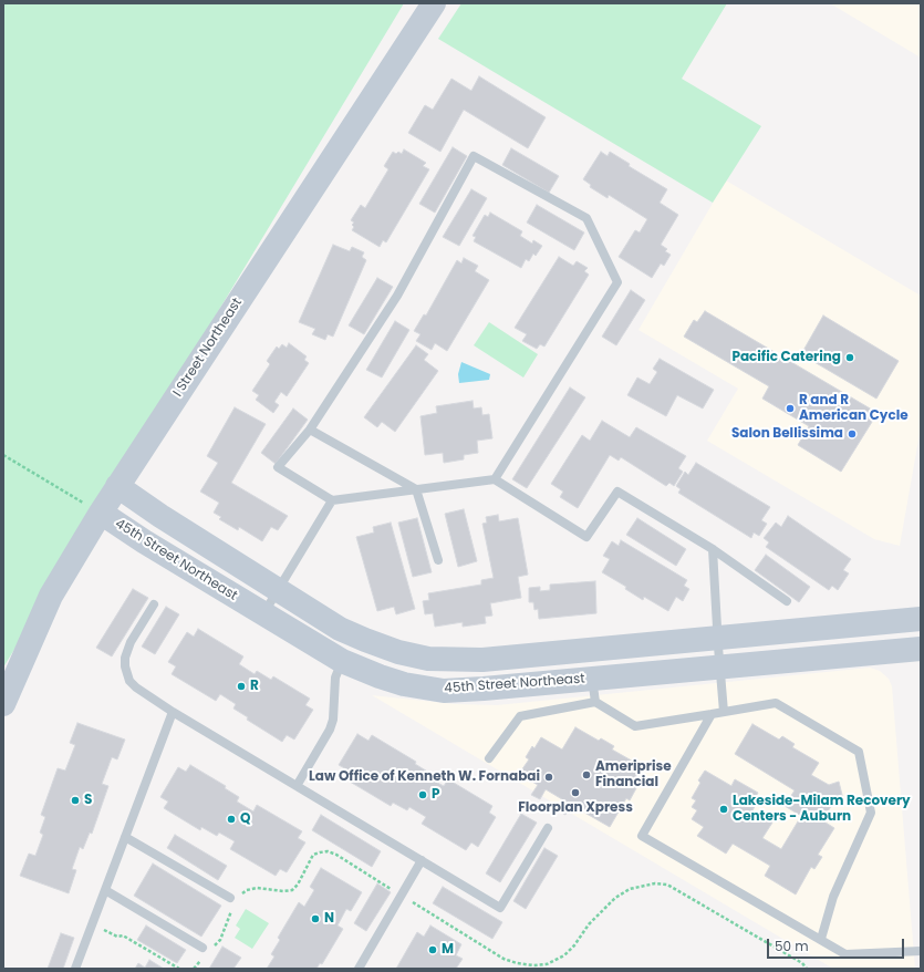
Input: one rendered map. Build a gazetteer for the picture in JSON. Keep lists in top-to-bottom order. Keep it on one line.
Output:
{"streets":{"street":["I Street Northeast","45th Street Northeast"]},"crossings":[["I Street Northeast","45th Street Northeast"]],"places":["Pacific Catering","R and R American Cycle","Salon Bellissima","R","Ameriprise Financial","Law Office of Kenneth W. Fornabai","Floorplan Xpress","P","S","Lakeside-Milam Recovery Centers - Auburn","Q","N","M"],"scale_bar":"50 m"}
